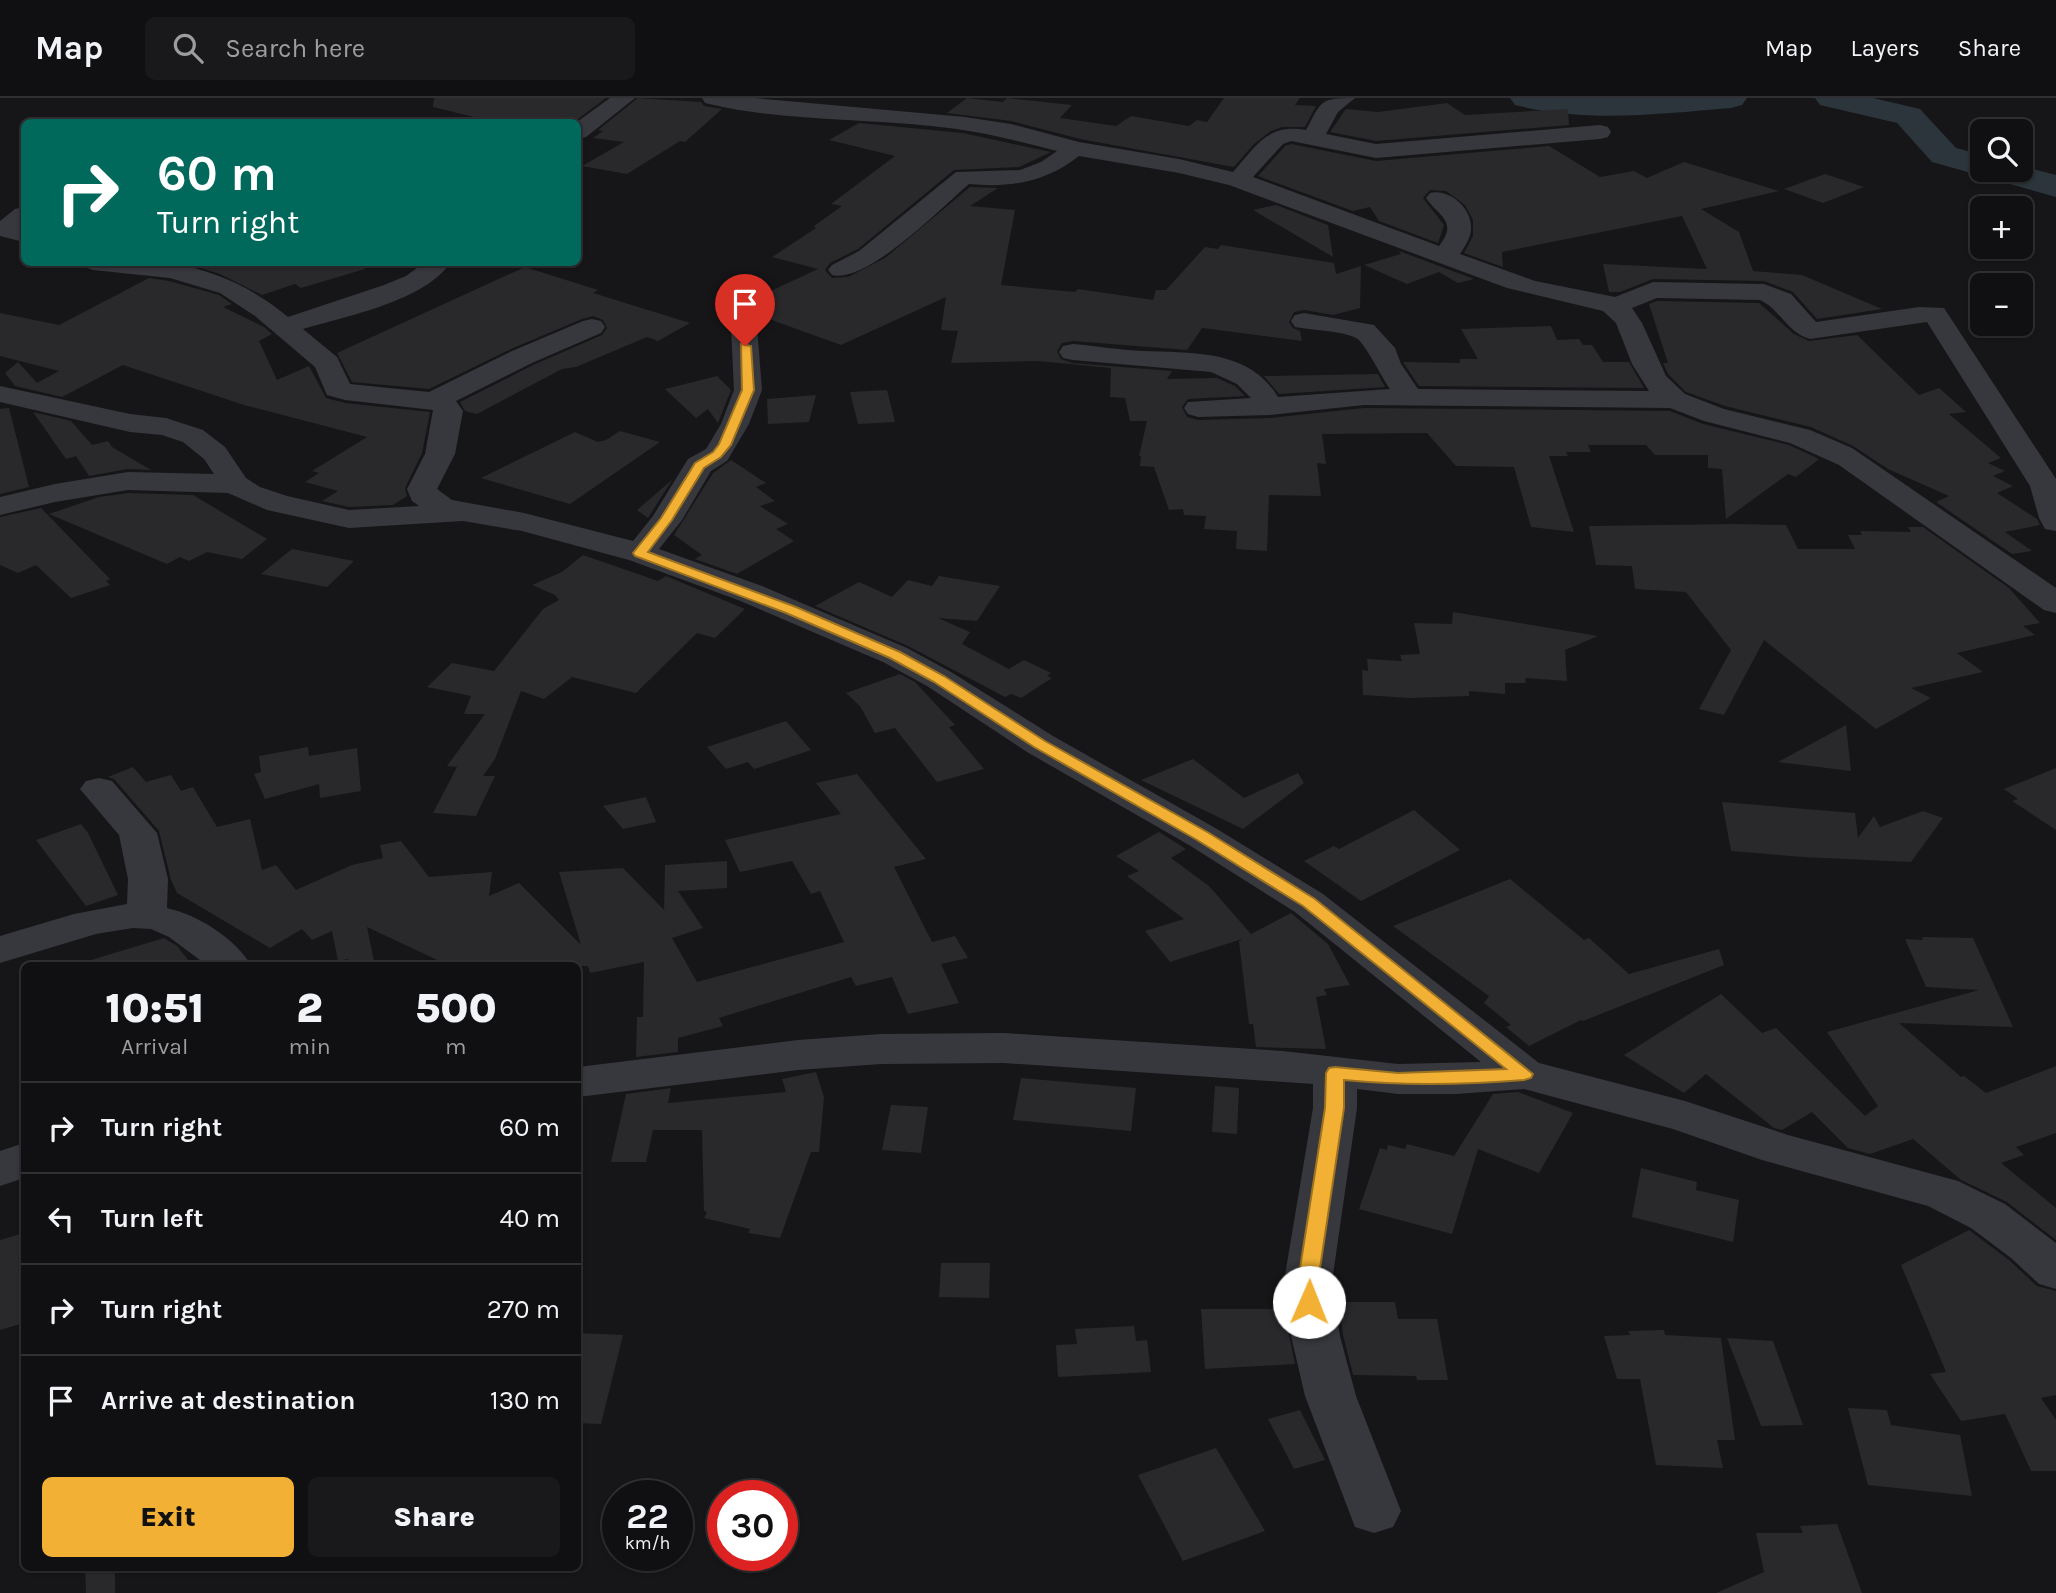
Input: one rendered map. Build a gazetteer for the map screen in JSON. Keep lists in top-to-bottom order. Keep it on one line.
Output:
{"page":{"header":"Map","search":"Search here","nav":["Map","Layers","Share"],"map_buttons":["+","−"],"turn":["60 m","Turn right"],"eta":["10:51","Arrival","2","min","500","m"],"list":[{"name":"Turn right","value":"60 m"},{"name":"Turn left","value":"40 m"},{"name":"Turn right","value":"270 m"},{"name":"Arrive at destination","value":"130 m"}],"buttons":["Exit","Share"],"speed":"22 km/h","limit":"30"}}
